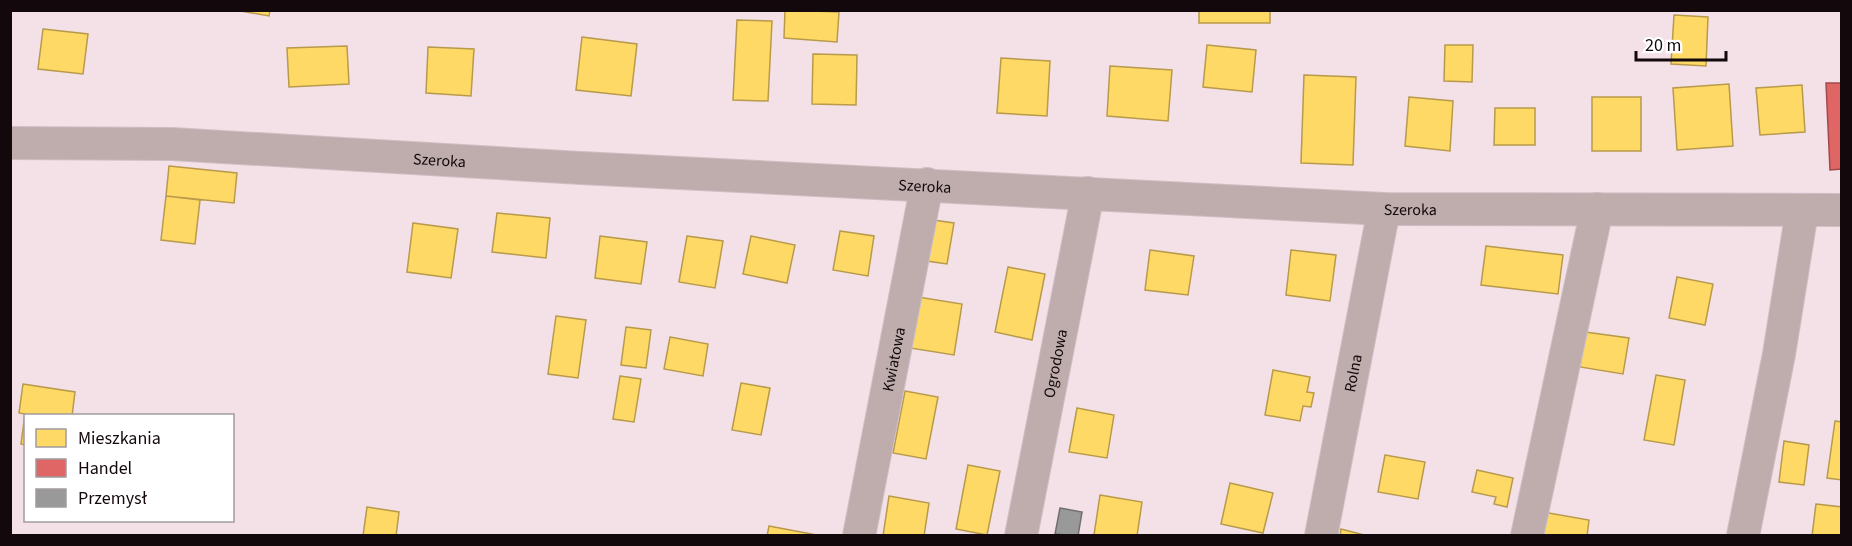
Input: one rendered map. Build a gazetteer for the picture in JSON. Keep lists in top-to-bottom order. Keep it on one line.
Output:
{"streets":{"street":["Szeroka","Kwiatowa","Ogrodowa","Rolna"]},"crossings":[["Szeroka","Kwiatowa"],["Szeroka","Ogrodowa"],["Szeroka","Rolna"]],"legend":["Mieszkania","Handel","Przemysł"],"scale_bar":"20 m"}
